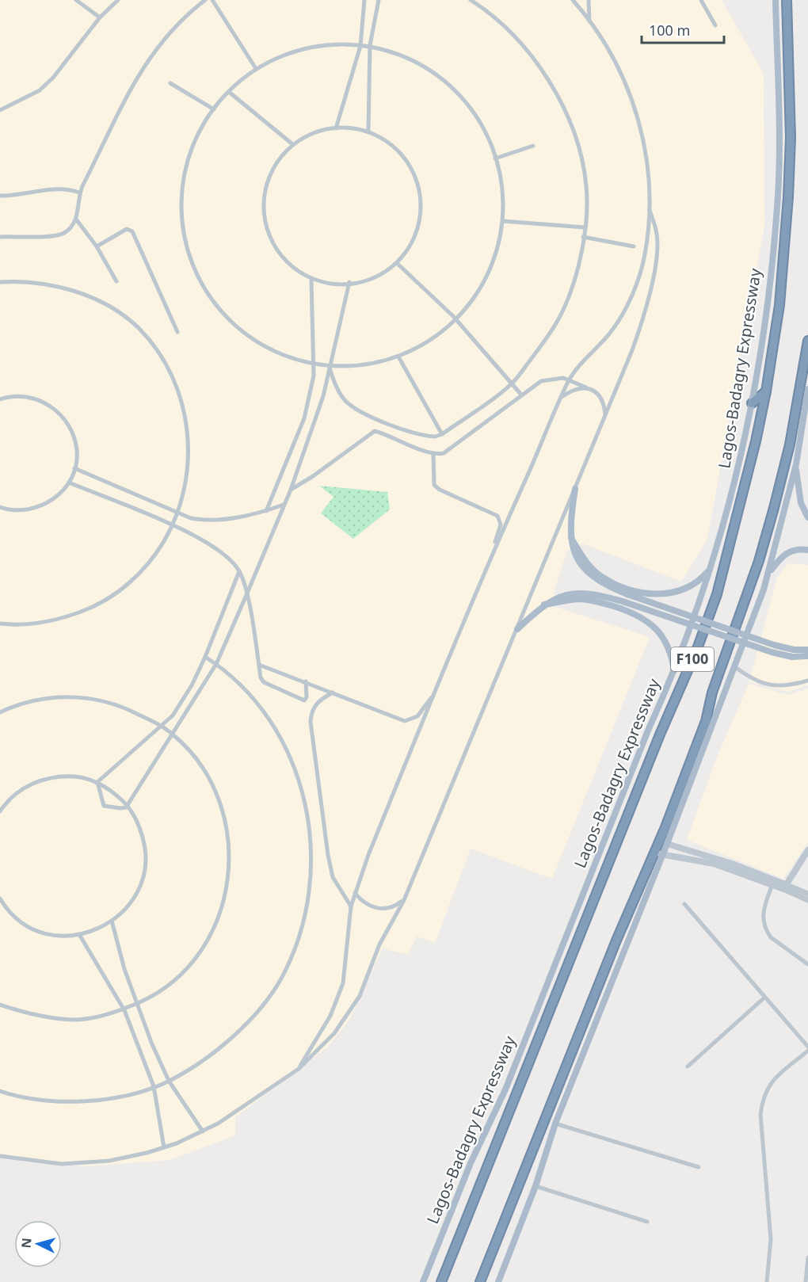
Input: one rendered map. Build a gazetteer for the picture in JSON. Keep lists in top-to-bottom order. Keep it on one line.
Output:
{"streets":{"highway":["Lagos-Badagry Expressway","F100"]},"scale_bar":"100 m","north":"left"}
